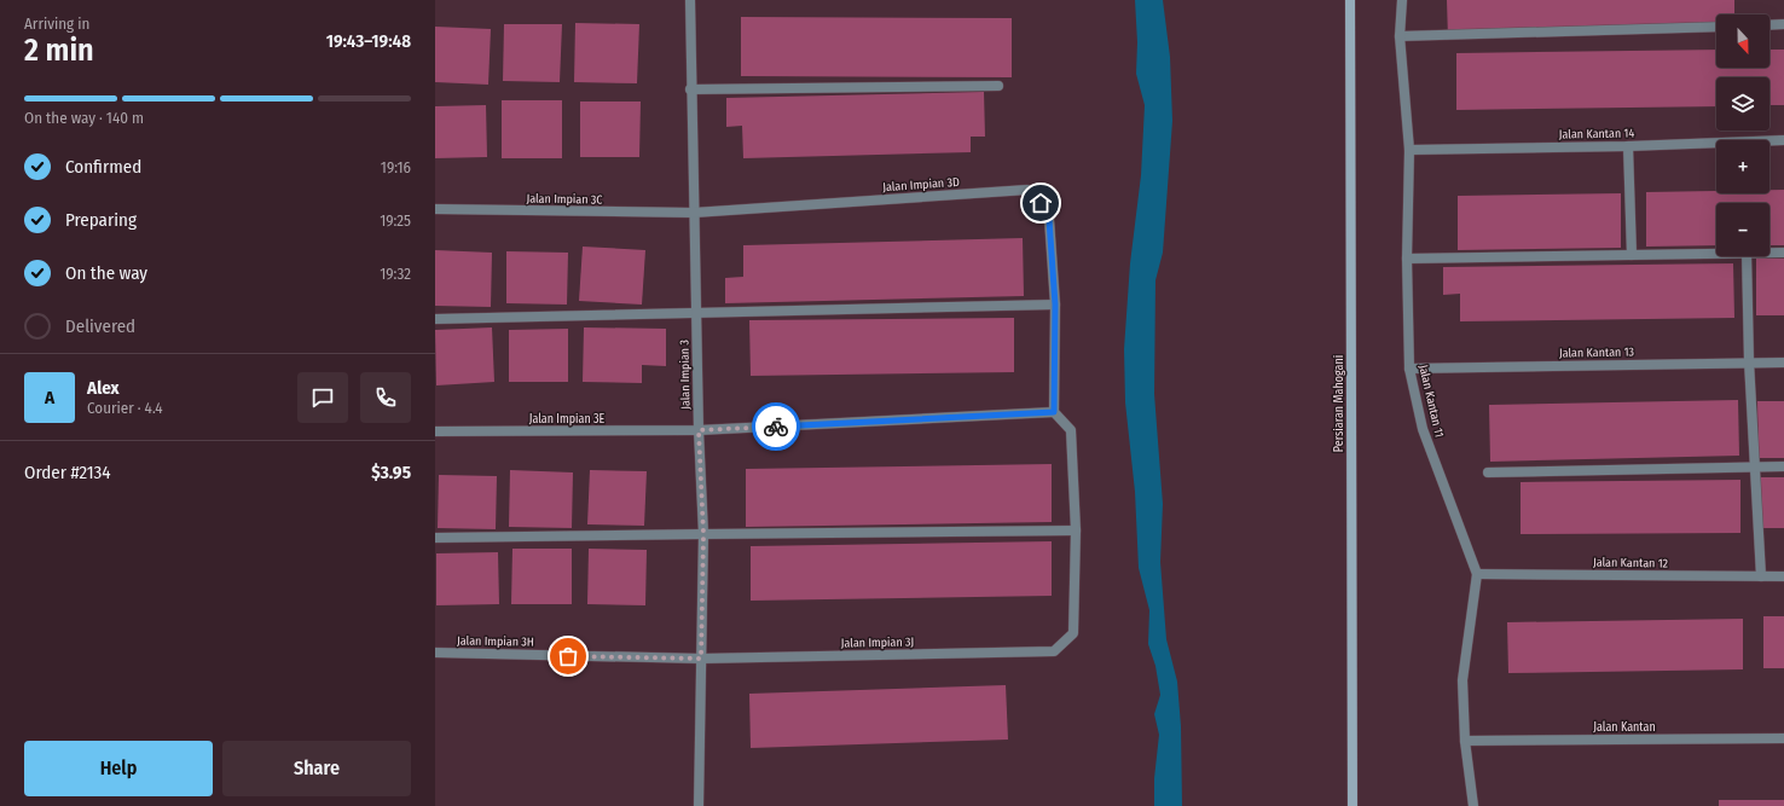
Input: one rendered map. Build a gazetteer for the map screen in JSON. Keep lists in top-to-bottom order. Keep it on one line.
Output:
{"streets":{"main road":["Persiaran Mahogani"],"street":["Jalan Kantan 14","Jalan Impian 3D","Jalan Impian 3C","Jalan Kantan 13","Jalan Impian 3","Jalan Kantan 11","Jalan Impian 3E","Jalan Kantan 12","Jalan Impian 3H","Jalan Impian 3J","Jalan Kantan"]},"crossings":[["Jalan Kantan 14","Jalan Kantan 11"],["Jalan Impian 3D","Jalan Impian 3C"],["Jalan Impian 3D","Jalan Impian 3"],["Jalan Impian 3C","Jalan Impian 3"],["Jalan Kantan 13","Jalan Kantan 11"],["Jalan Impian 3","Jalan Impian 3E"],["Jalan Impian 3","Jalan Impian 3H"],["Jalan Impian 3","Jalan Impian 3J"],["Jalan Kantan 11","Jalan Kantan 12"],["Jalan Kantan 11","Jalan Kantan"],["Jalan Impian 3H","Jalan Impian 3J"]],"north":"bottom","page":{"heading":["2 min","Arriving in","19:43–19:48"],"panel":["Alex","Courier · 4.4","Order #2134","$3.95"],"map_buttons":["+","−"],"bar":"On the way · 140 m","list":[["Confirmed","19:16"],["Preparing","19:25"],["On the way","19:32"],"Delivered"],"round":"A","buttons":["Help","Share"]}}
